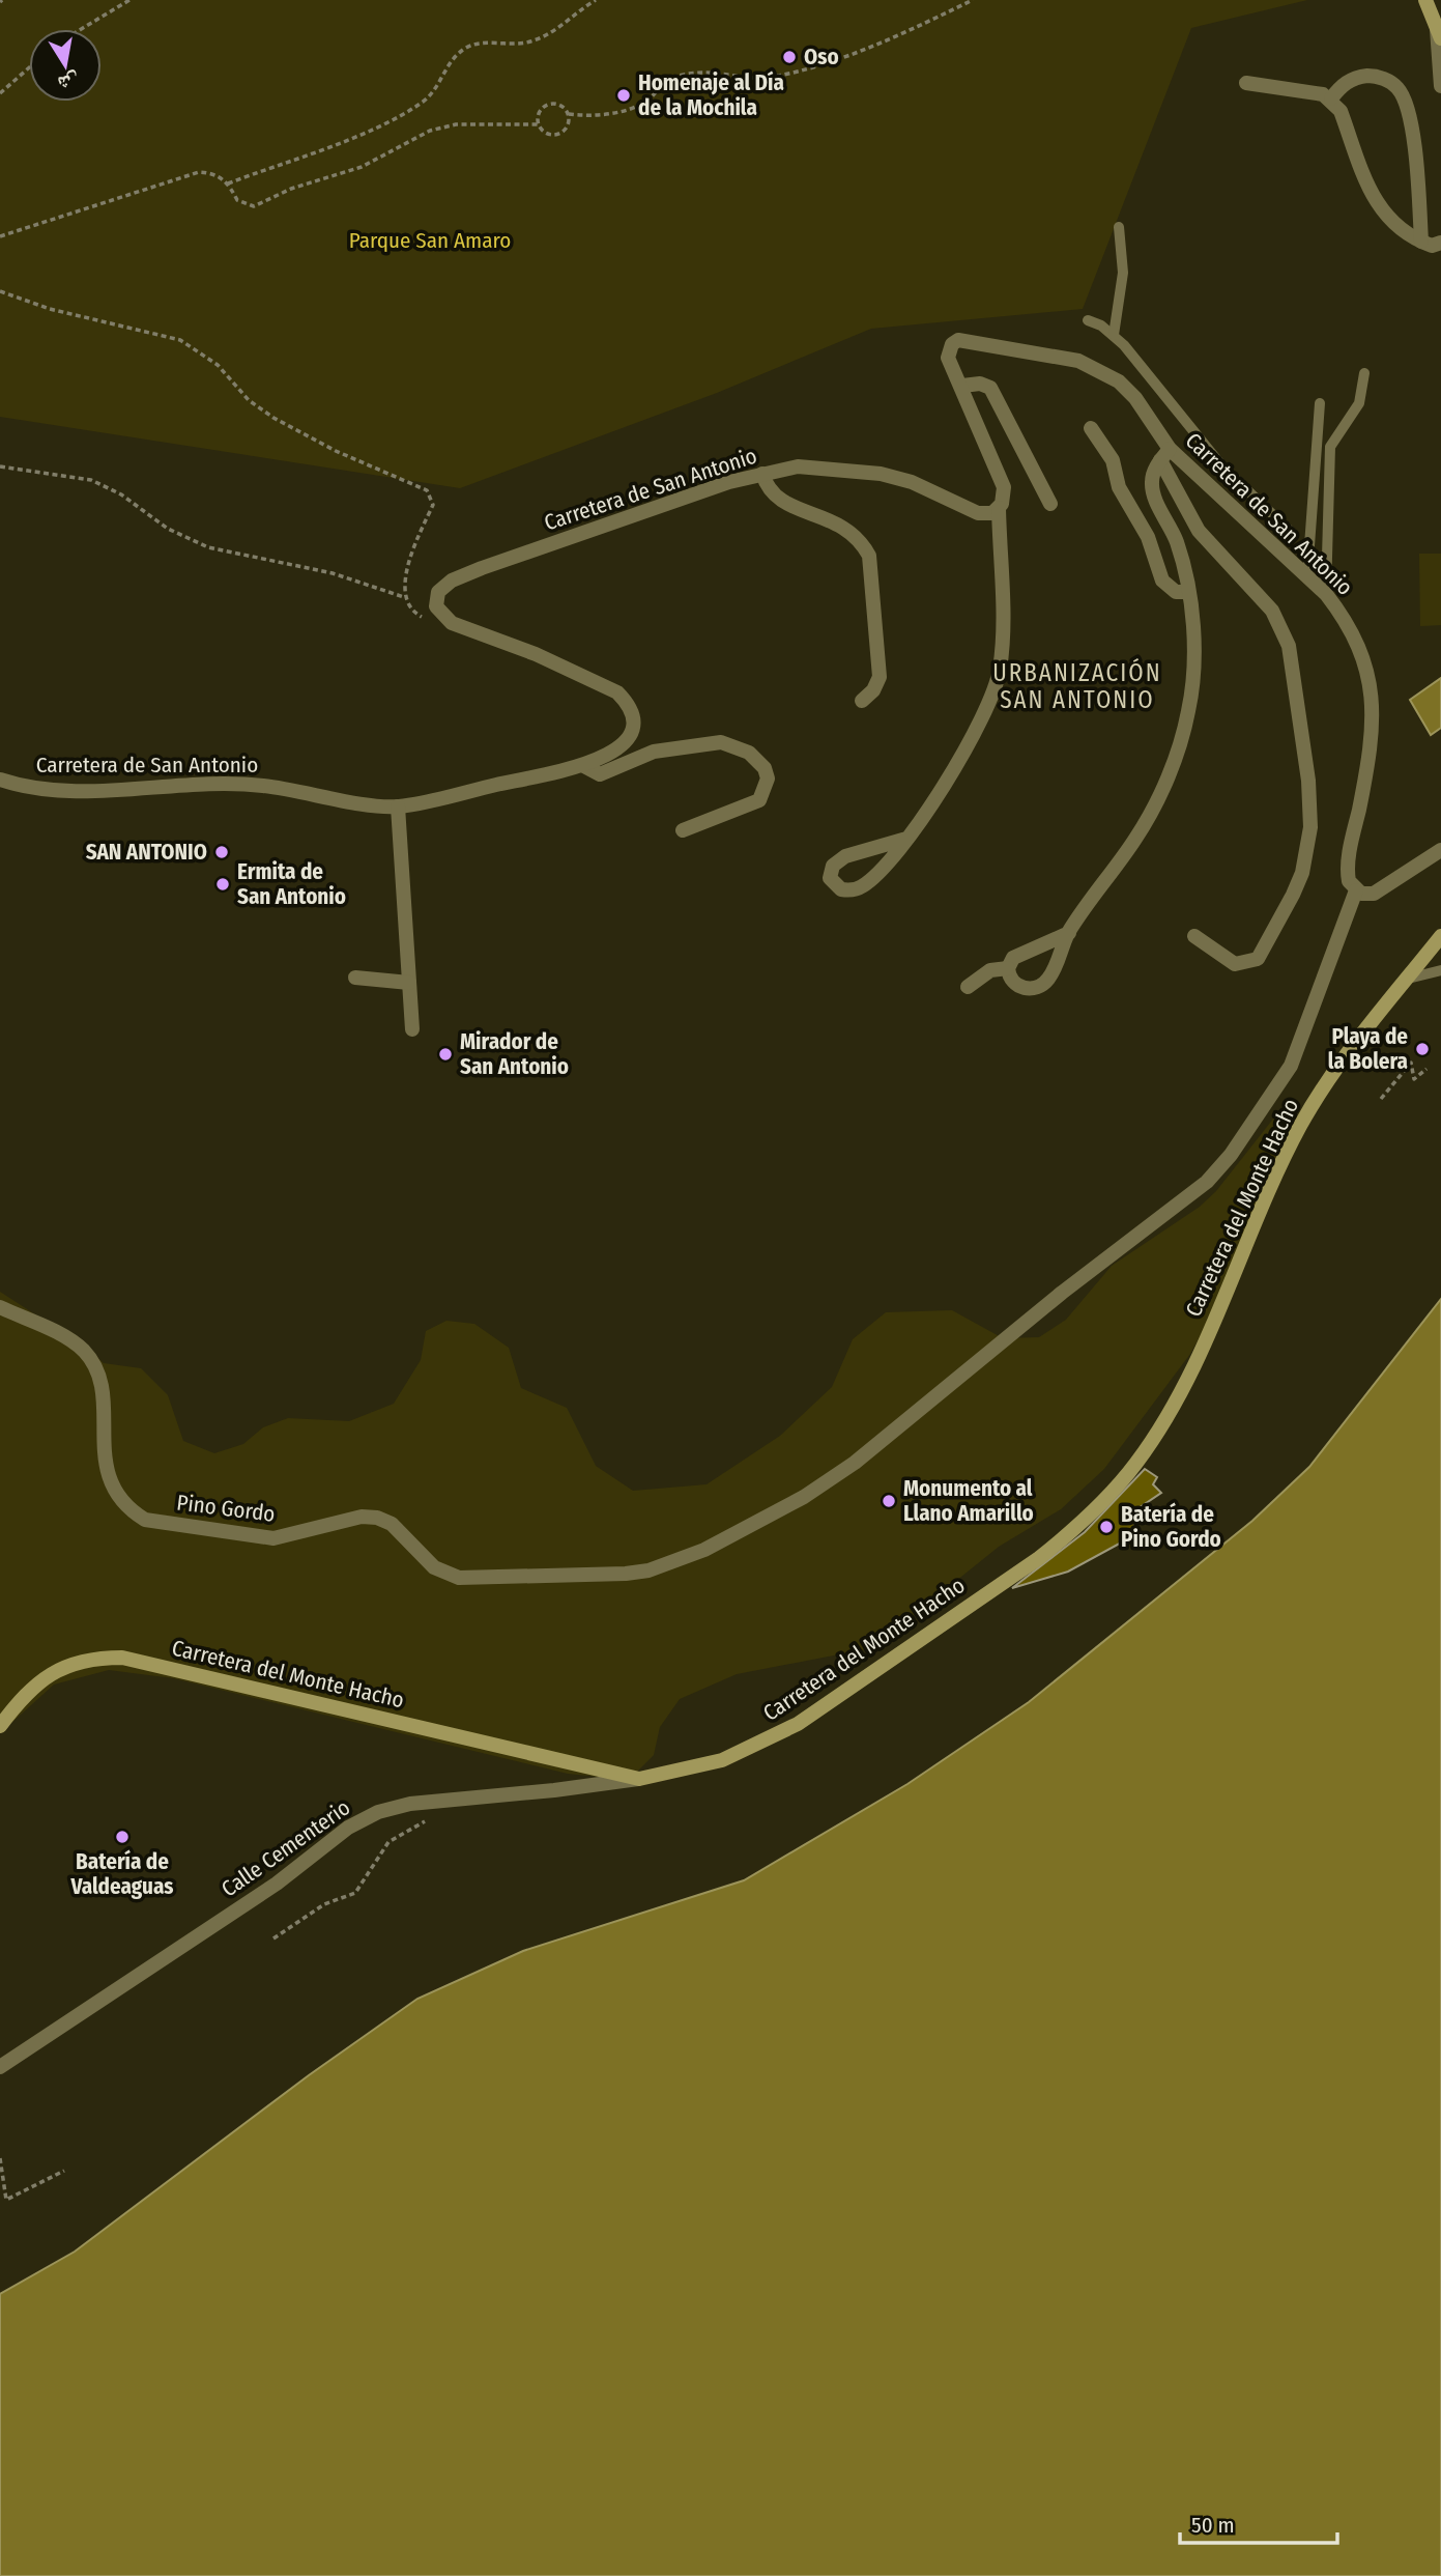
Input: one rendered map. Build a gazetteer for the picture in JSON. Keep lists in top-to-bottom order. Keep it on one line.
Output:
{"streets":{"main road":["Carretera del Monte Hacho"],"street":["Carretera de San Antonio","Pino Gordo","Calle Cementerio"]},"crossings":[["Carretera de San Antonio","Pino Gordo"],["Carretera del Monte Hacho","Calle Cementerio"]],"districts":["URBANIZACIÓN SAN ANTONIO"],"parks":["Parque San Amaro"],"places":["Oso","Homenaje al Día de la Mochila","SAN ANTONIO","Ermita de San Antonio","Playa de la Bolera","Mirador de San Antonio","Monumento al Llano Amarillo","Batería de Pino Gordo","Batería de Valdeaguas"],"scale_bar":"50 m","north":"bottom"}
